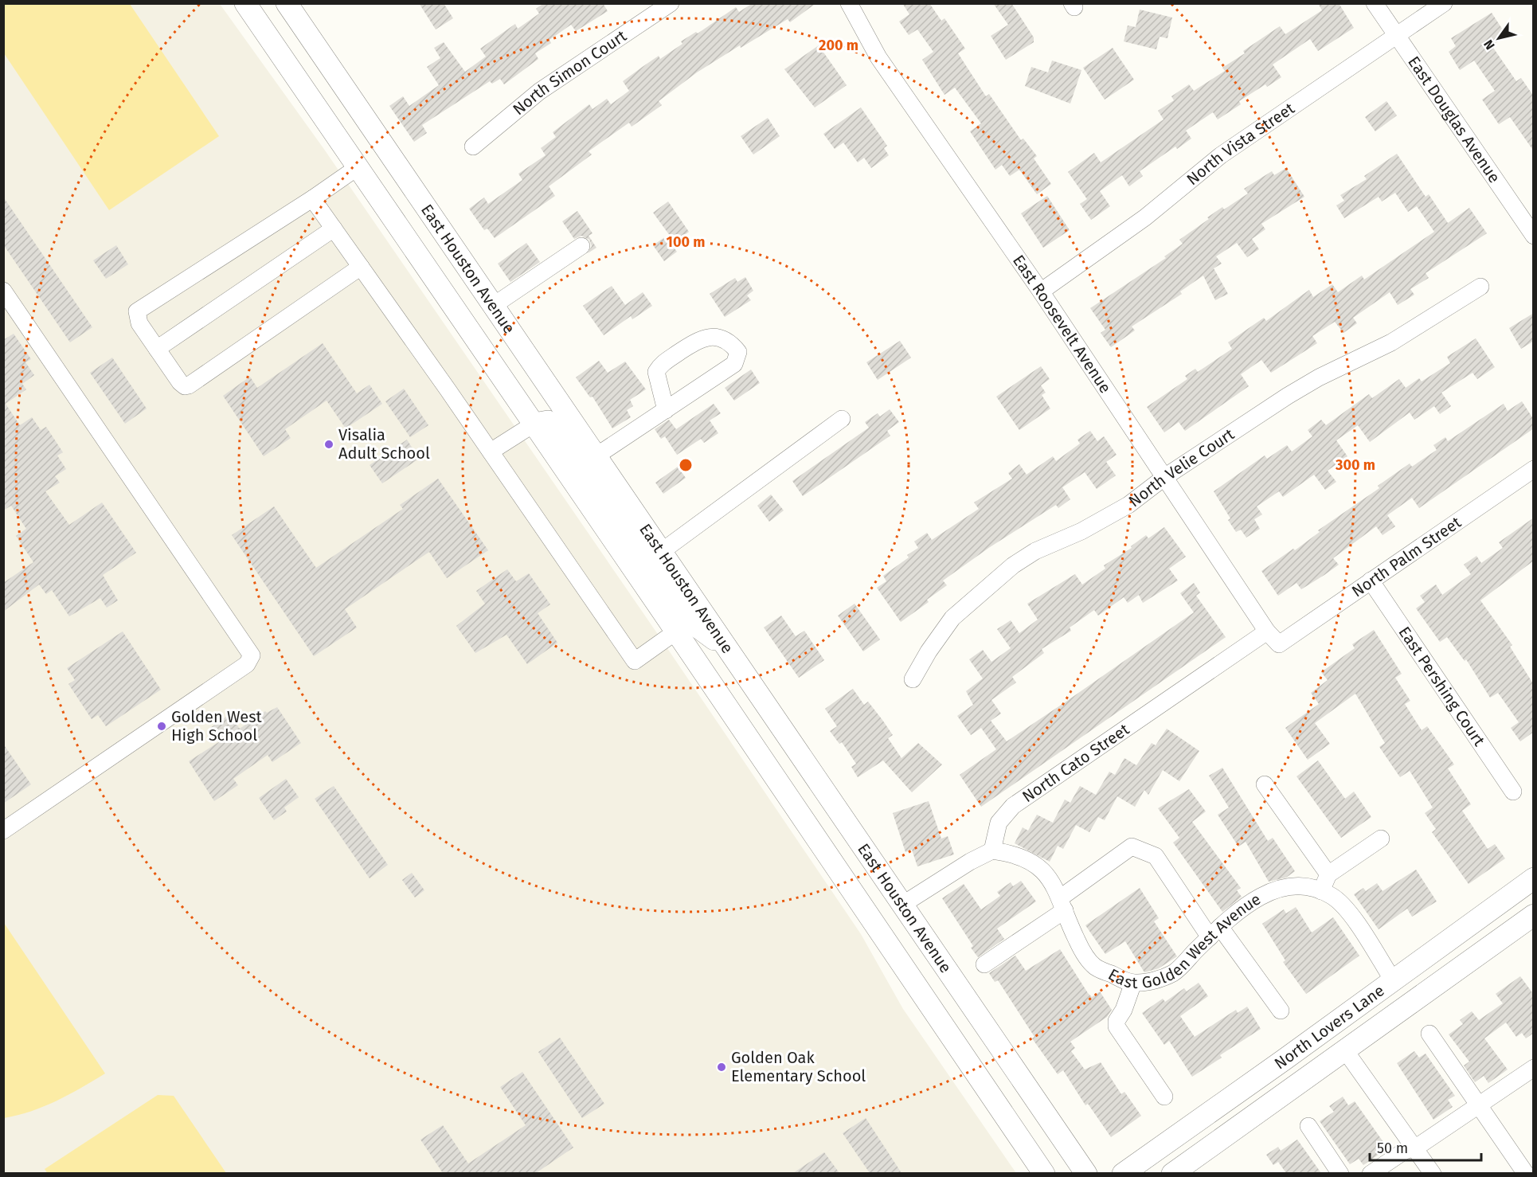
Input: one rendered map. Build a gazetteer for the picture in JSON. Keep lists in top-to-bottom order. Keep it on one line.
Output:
{"streets":{"main road":["East Houston Avenue","North Lovers Lane"],"street":["North Simon Court","East Douglas Avenue","North Vista Street","East Roosevelt Avenue","North Velie Court","North Palm Street","East Pershing Court","North Cato Street","East Golden West Avenue"]},"crossings":[["East Douglas Avenue","North Vista Street"],["North Vista Street","East Roosevelt Avenue"],["East Roosevelt Avenue","North Velie Court"],["East Roosevelt Avenue","North Palm Street"],["East Roosevelt Avenue","North Cato Street"],["North Palm Street","East Pershing Court"],["North Cato Street","East Golden West Avenue"],["East Golden West Avenue","North Lovers Lane"]],"places":["Visalia Adult School","Golden West High School","Golden Oak Elementary School"],"scale_bar":"50 m","north":"bottom left","rings":["200 m","100 m","300 m"]}
